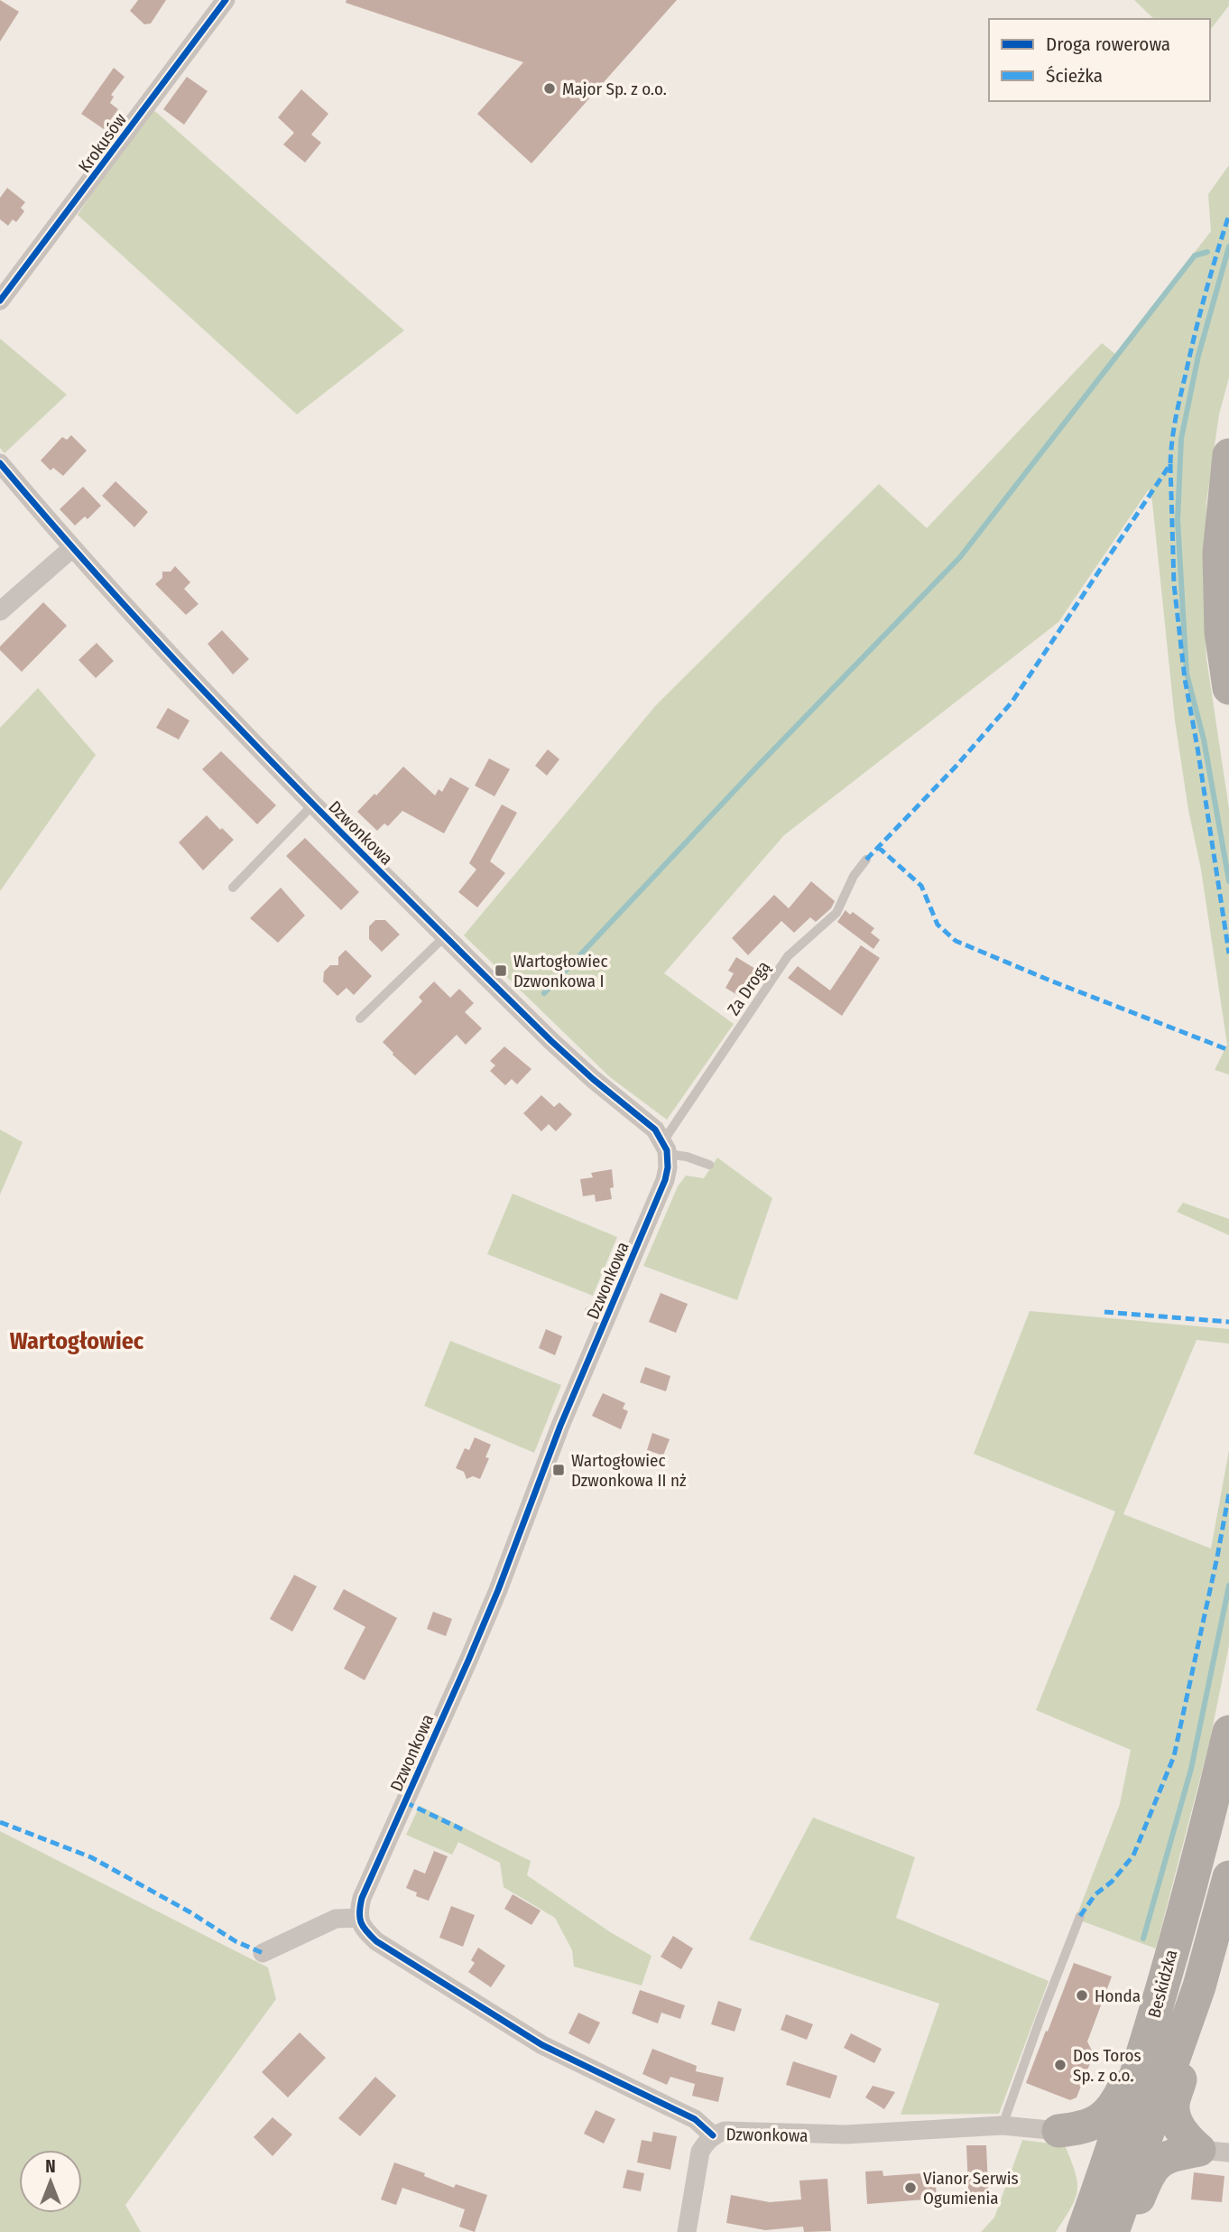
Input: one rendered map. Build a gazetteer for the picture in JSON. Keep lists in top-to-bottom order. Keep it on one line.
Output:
{"streets":{"highway":["Beskidzka"],"street":["Krokusów","Dzwonkowa"],"lane":["Za Drogą"]},"crossings":[["Dzwonkowa","Za Drogą"]],"districts":["Wartogłowiec"],"places":{"other":["Major Sp. z o.o.","Honda","Dos Toros Sp. z o.o.","Vianor Serwis Ogumienia"],"transit":["Wartogłowiec Dzwonkowa I","Wartogłowiec Dzwonkowa II nż"]},"legend":["Droga rowerowa","Ścieżka"],"north":"top"}
